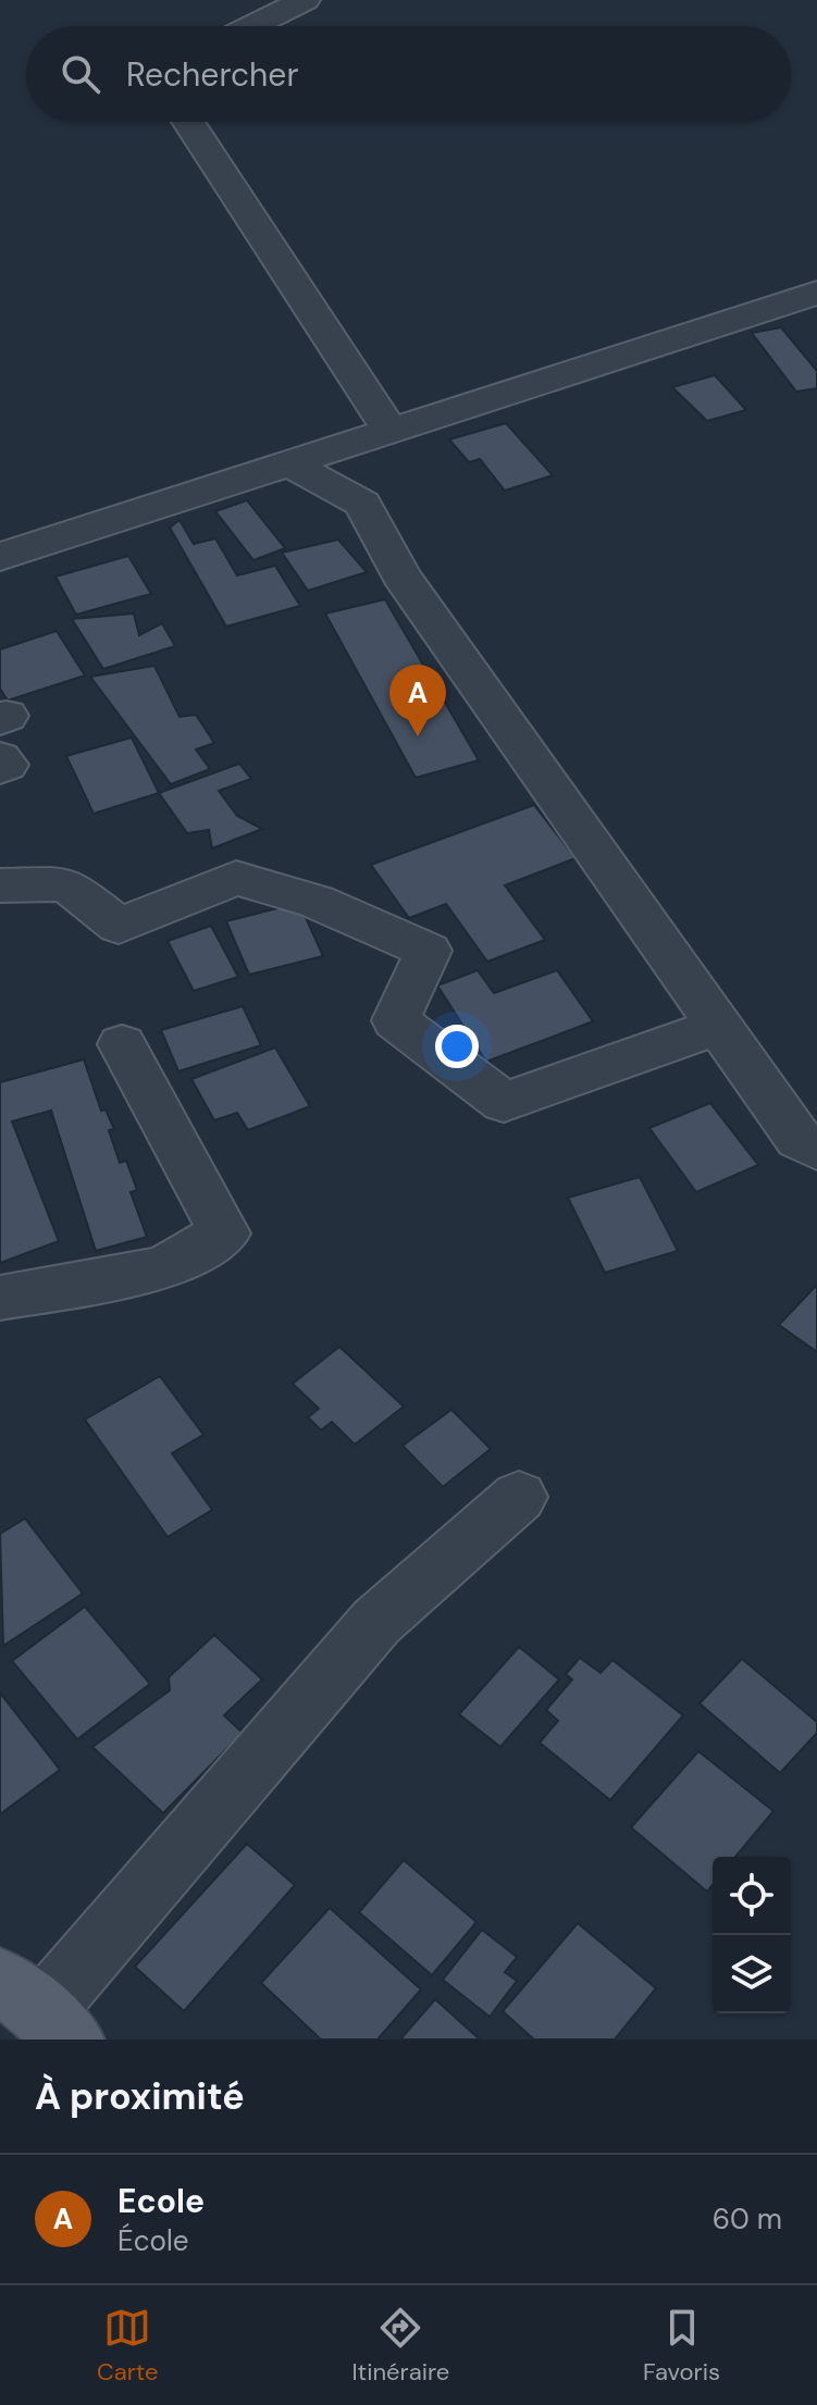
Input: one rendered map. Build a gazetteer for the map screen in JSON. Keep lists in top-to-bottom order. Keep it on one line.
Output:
{"page":{"search":"Rechercher","pins":"A","heading":"À proximité","list":[{"mark":"A","name":"Ecole","note":"École","value":"60 m"}],"nav":["Carte","Itinéraire","Favoris"]}}
